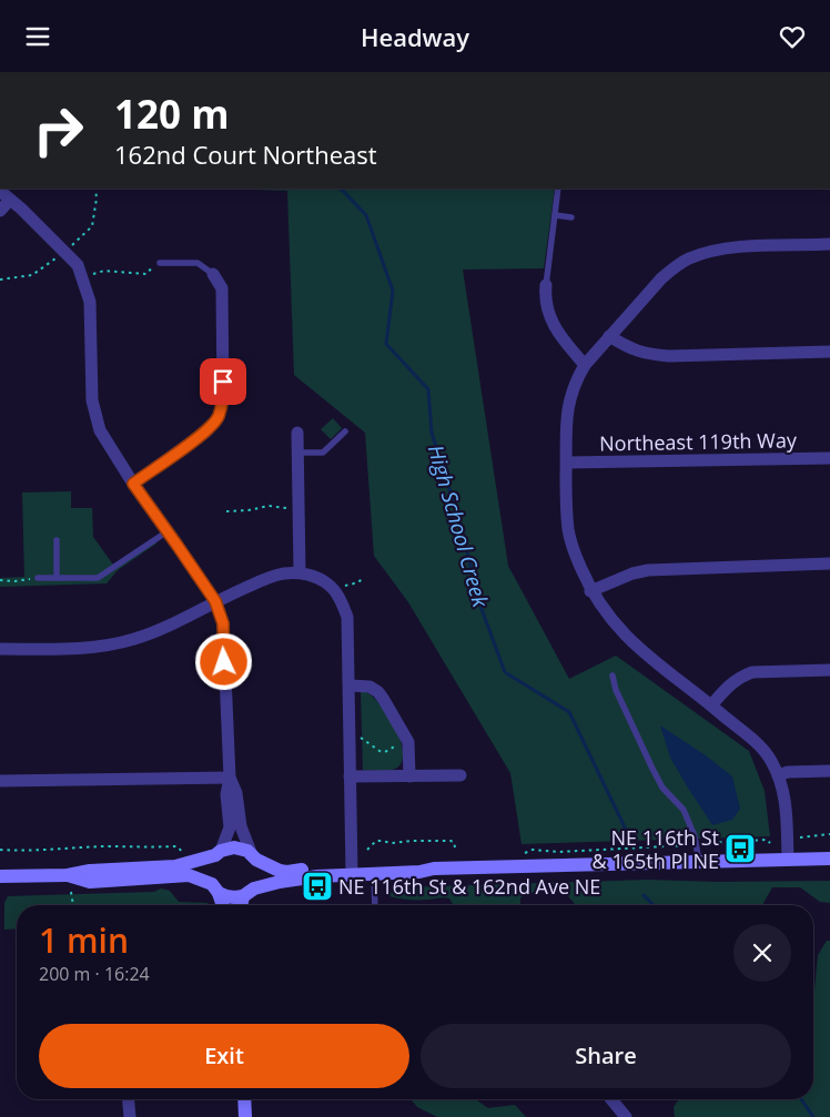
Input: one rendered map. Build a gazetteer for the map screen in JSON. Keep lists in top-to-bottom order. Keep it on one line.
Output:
{"streets":{"street":["Northeast 119th Way"]},"water":["High School Creek"],"places":{"bus stop":["NE 116th St & 165th Pl NE","NE 116th St & 162nd Ave NE"]},"page":{"header":"Headway","turn":["120 m","162nd Court Northeast"],"heading":["1 min","200 m · 16:24"],"buttons":["Exit","Share"]}}
